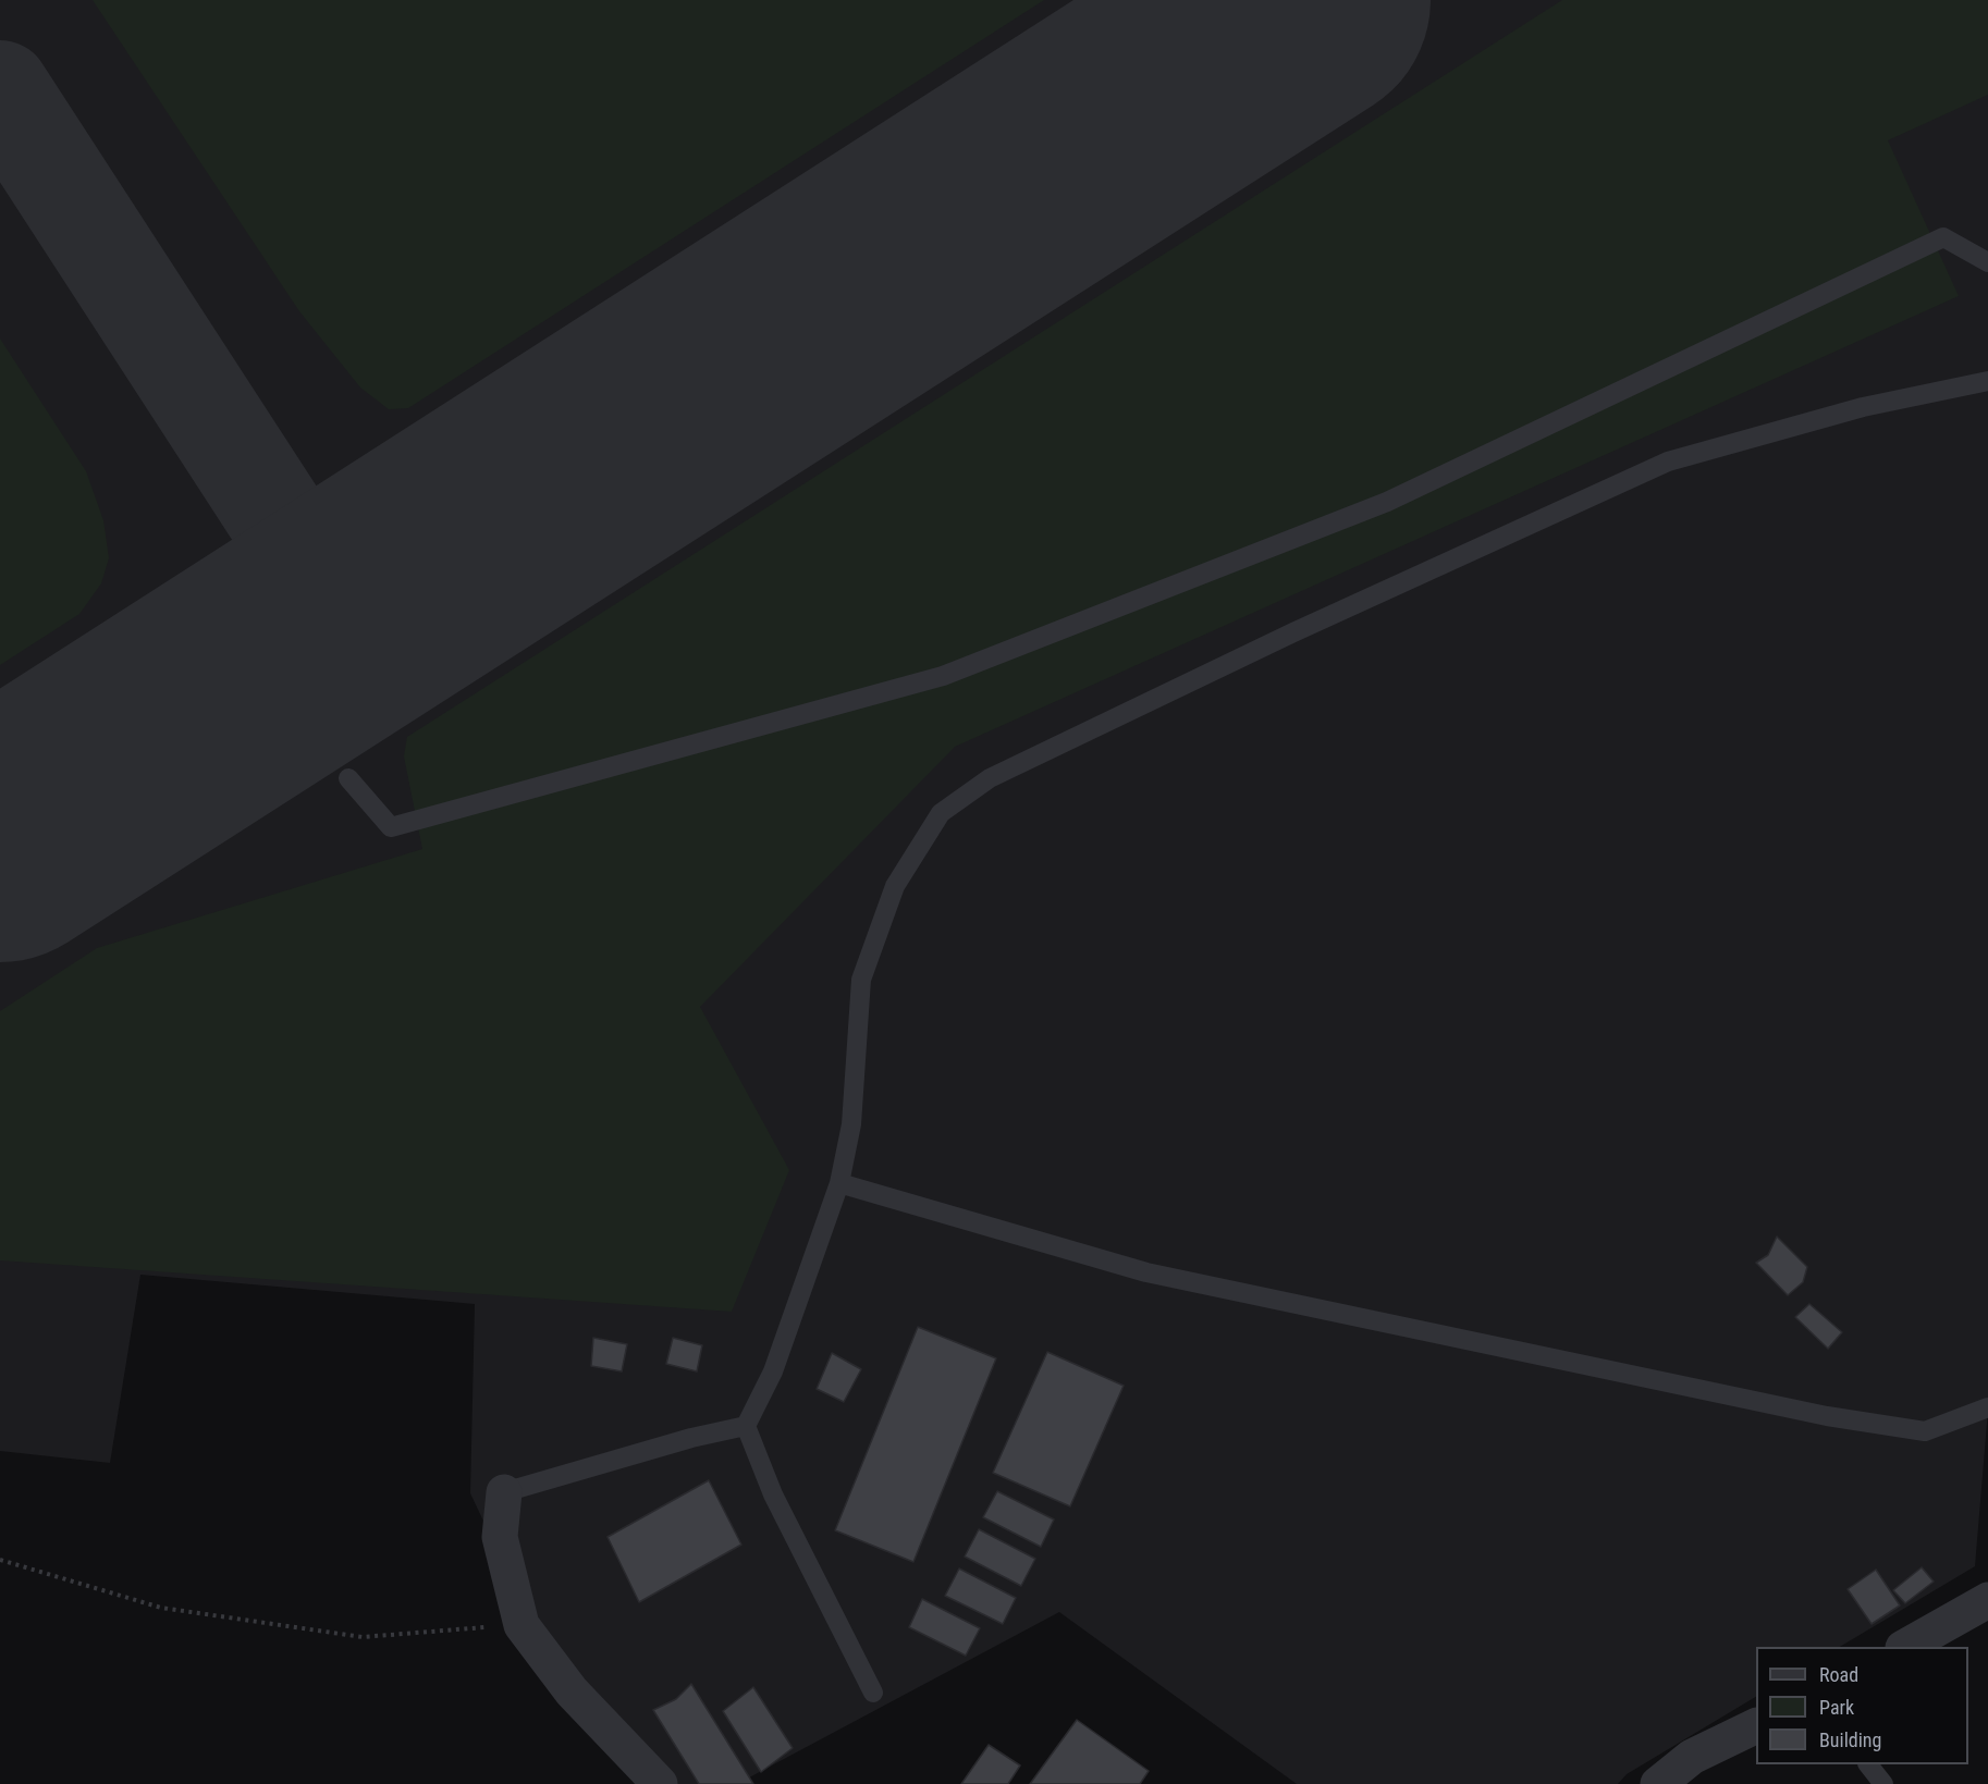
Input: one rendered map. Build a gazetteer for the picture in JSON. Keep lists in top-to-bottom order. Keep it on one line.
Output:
{"legend":["Road","Park","Building"]}
